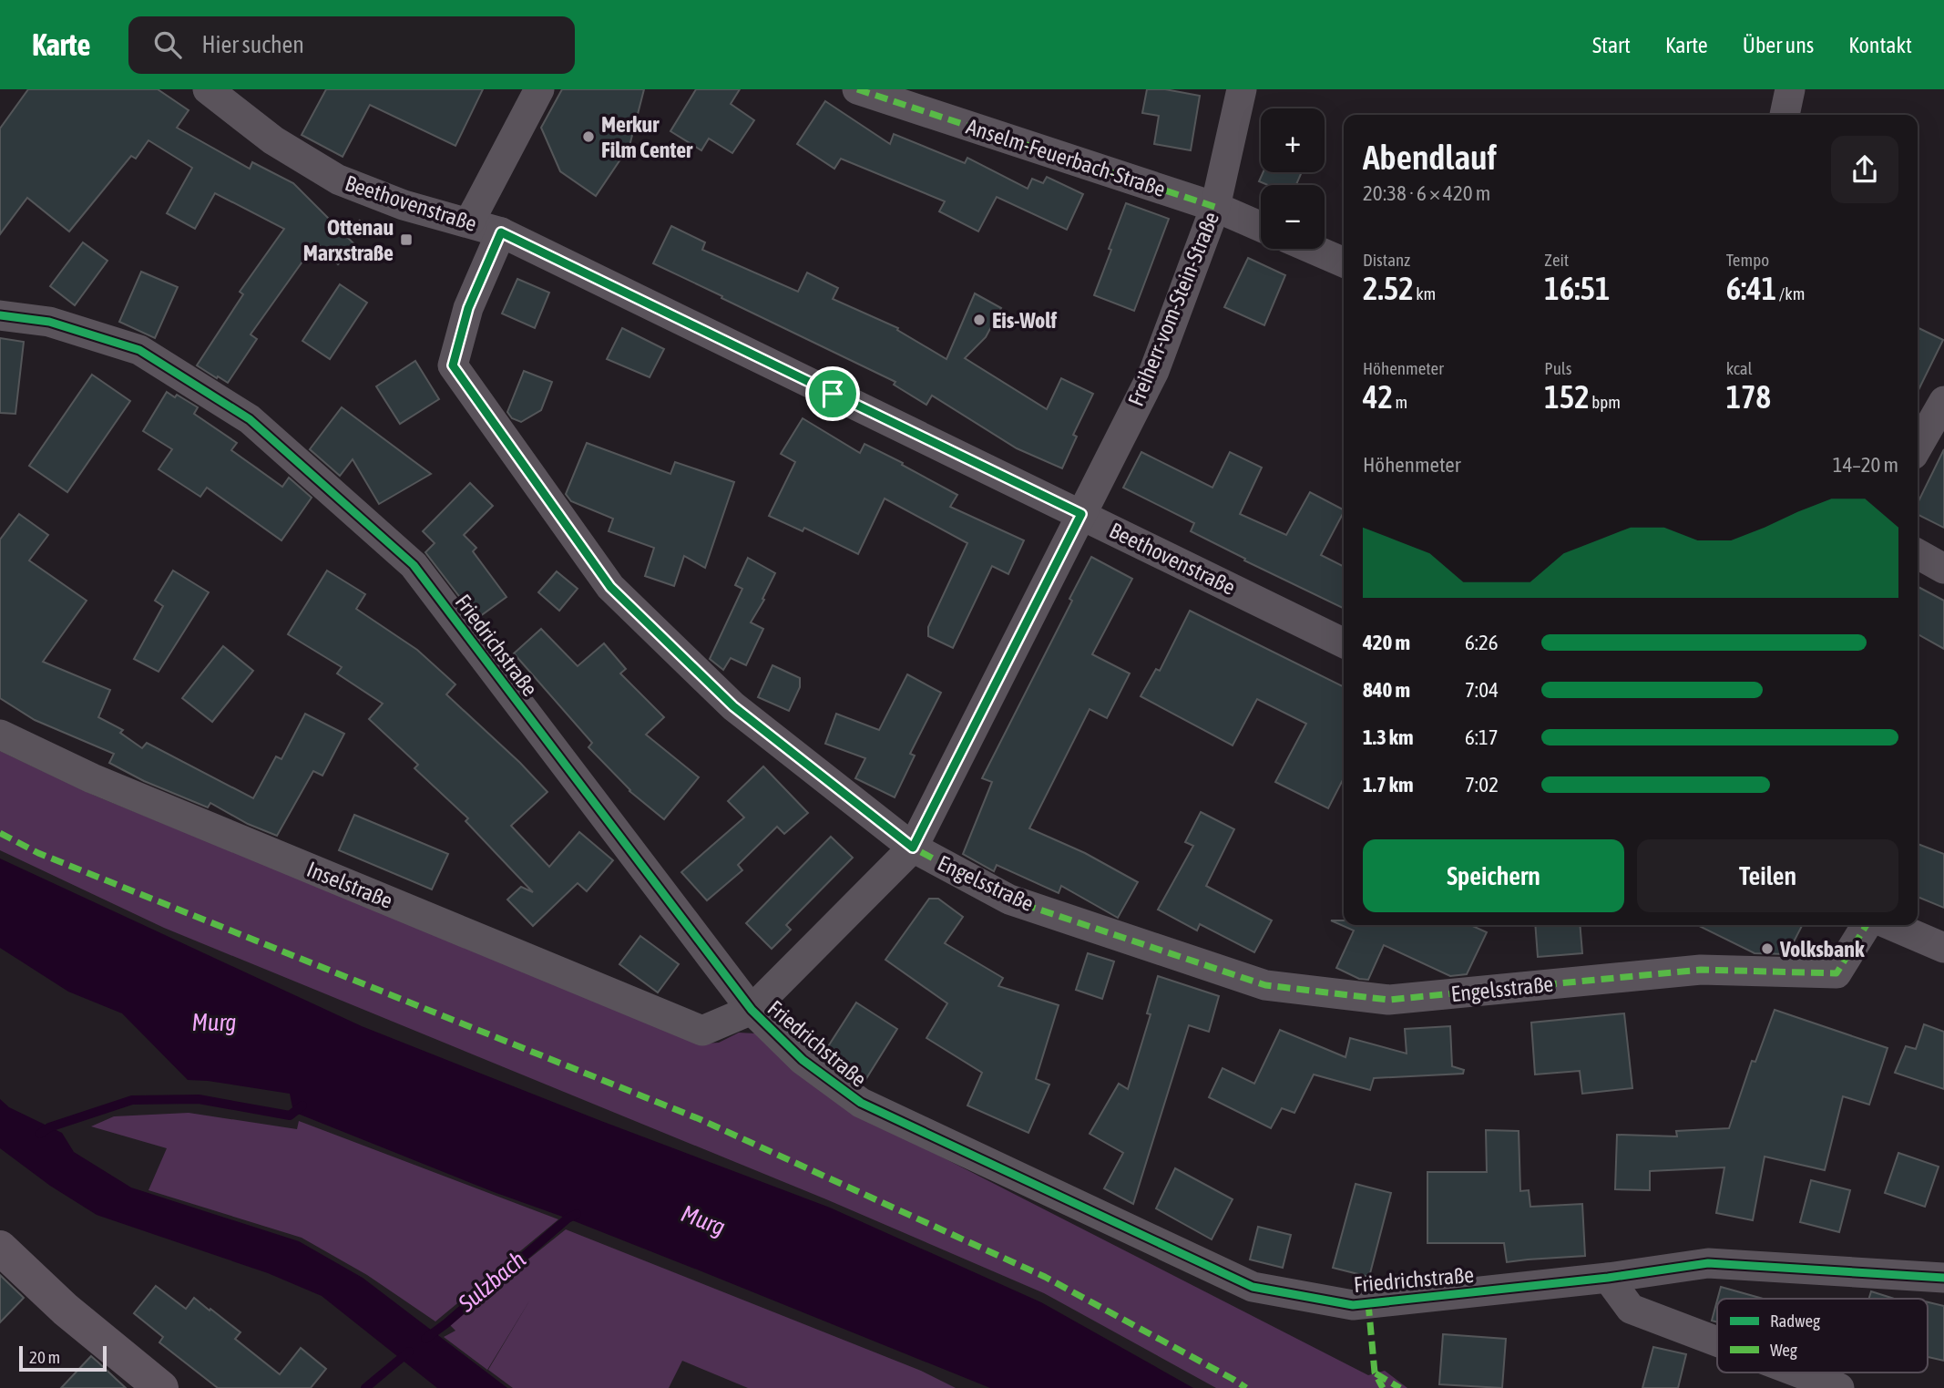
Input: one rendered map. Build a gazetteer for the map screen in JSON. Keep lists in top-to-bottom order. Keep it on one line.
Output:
{"streets":{"street":["Anselm-Feuerbach-Straße","Beethovenstraße","Freiherr-vom-Stein-Straße","Friedrichstraße","Engelsstraße","Inselstraße"]},"crossings":[["Anselm-Feuerbach-Straße","Freiherr-vom-Stein-Straße"],["Beethovenstraße","Freiherr-vom-Stein-Straße"],["Beethovenstraße","Engelsstraße"],["Freiherr-vom-Stein-Straße","Friedrichstraße"],["Freiherr-vom-Stein-Straße","Engelsstraße"],["Freiherr-vom-Stein-Straße","Inselstraße"]],"water":["Murg","Sulzbach"],"places":{"other":["Merkur Film Center","Eis-Wolf","Volksbank"],"transit":["Ottenau Marxstraße"]},"legend":["Radweg","Weg"],"scale_bar":"20 m","page":{"header":"Karte","search":"Hier suchen","nav":["Start","Karte","Über uns","Kontakt"],"map_buttons":["+","−"],"heading":["Abendlauf","20:38 · 6 × 420 m"],"stats":[["Distanz","2.52 km"],["Zeit","16:51"],["Tempo","6:41 /km"],["Höhenmeter","42 m"],["Puls","152 bpm"],["kcal","178"]],"chart":["Höhenmeter","14–20 m"],"list":[{"name":"420 m","note":"6:26"},{"name":"840 m","note":"7:04"},{"name":"1.3 km","note":"6:17"},{"name":"1.7 km","note":"7:02"}],"buttons":["Speichern","Teilen"],"scale":"20 m"}}
